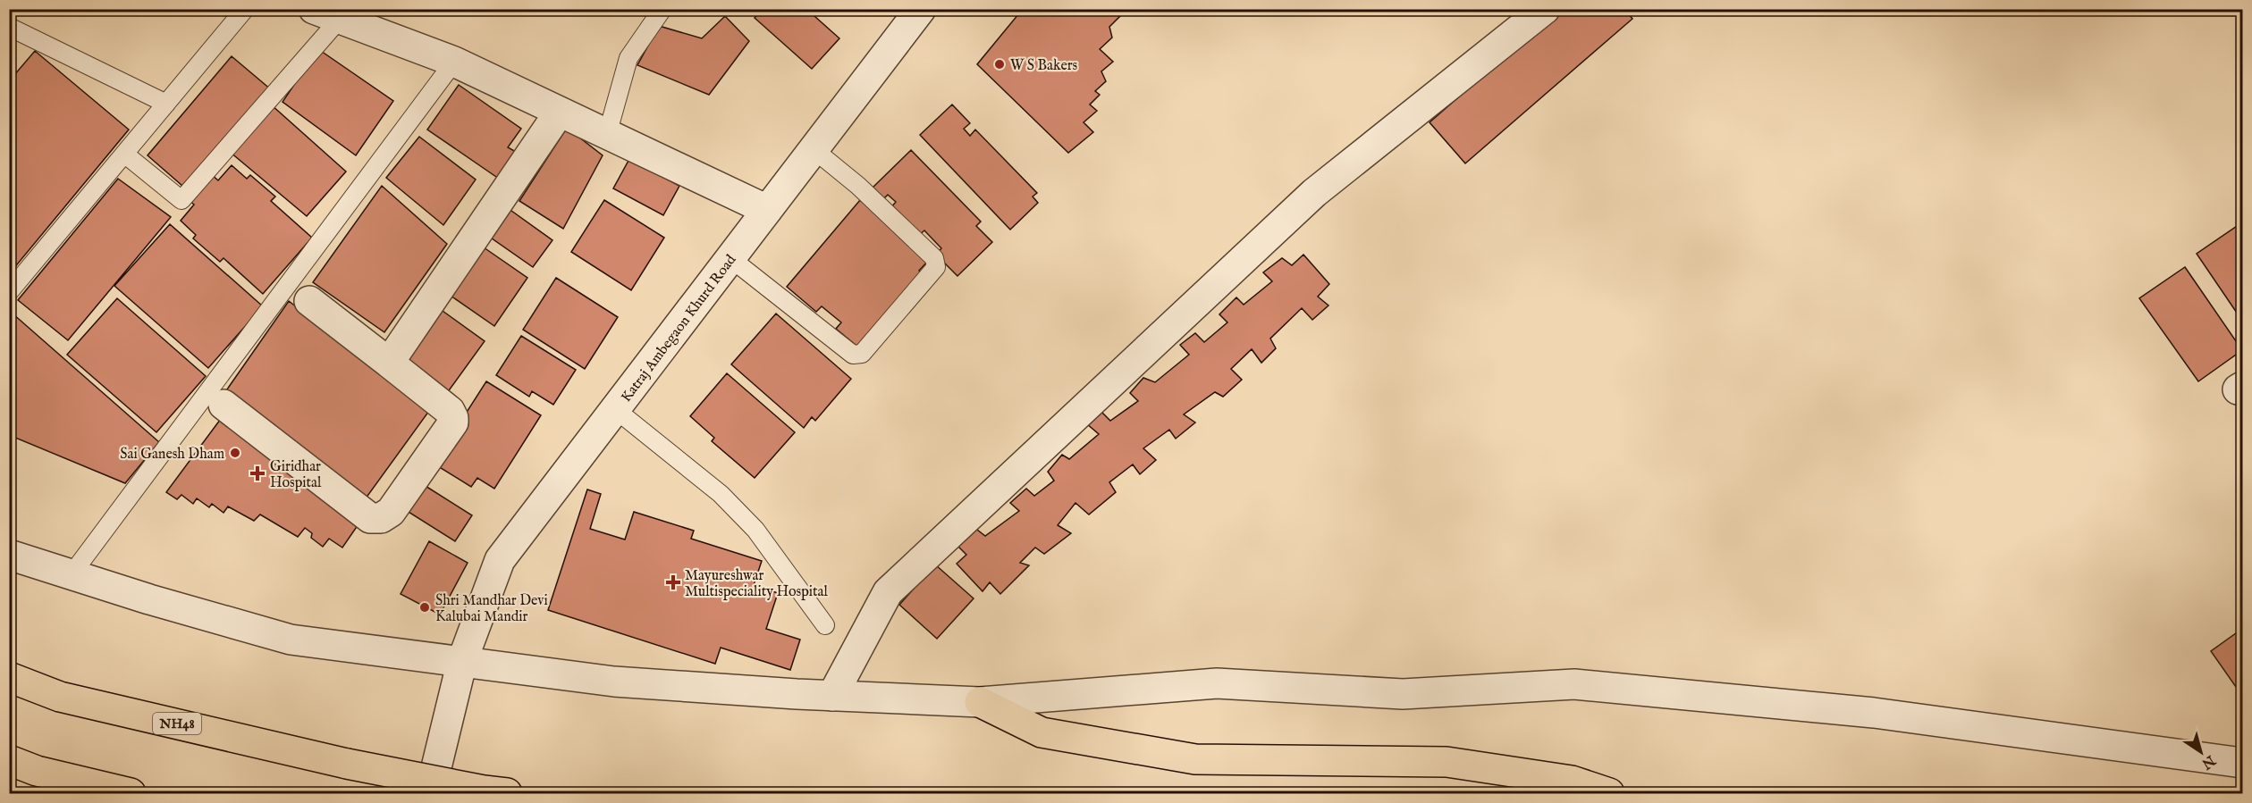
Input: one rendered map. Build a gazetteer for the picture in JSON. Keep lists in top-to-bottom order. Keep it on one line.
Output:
{"streets":{"highway":["NH48"],"street":["Katraj Ambegaon Khurd Road"]},"places":{"other":["W S Bakers","Sai Ganesh Dham","Shri Mandhar Devi Kalubai Mandir"],"health":["Giridhar Hospital","Mayureshwar Multispeciality Hospital"]},"north":"bottom right"}
